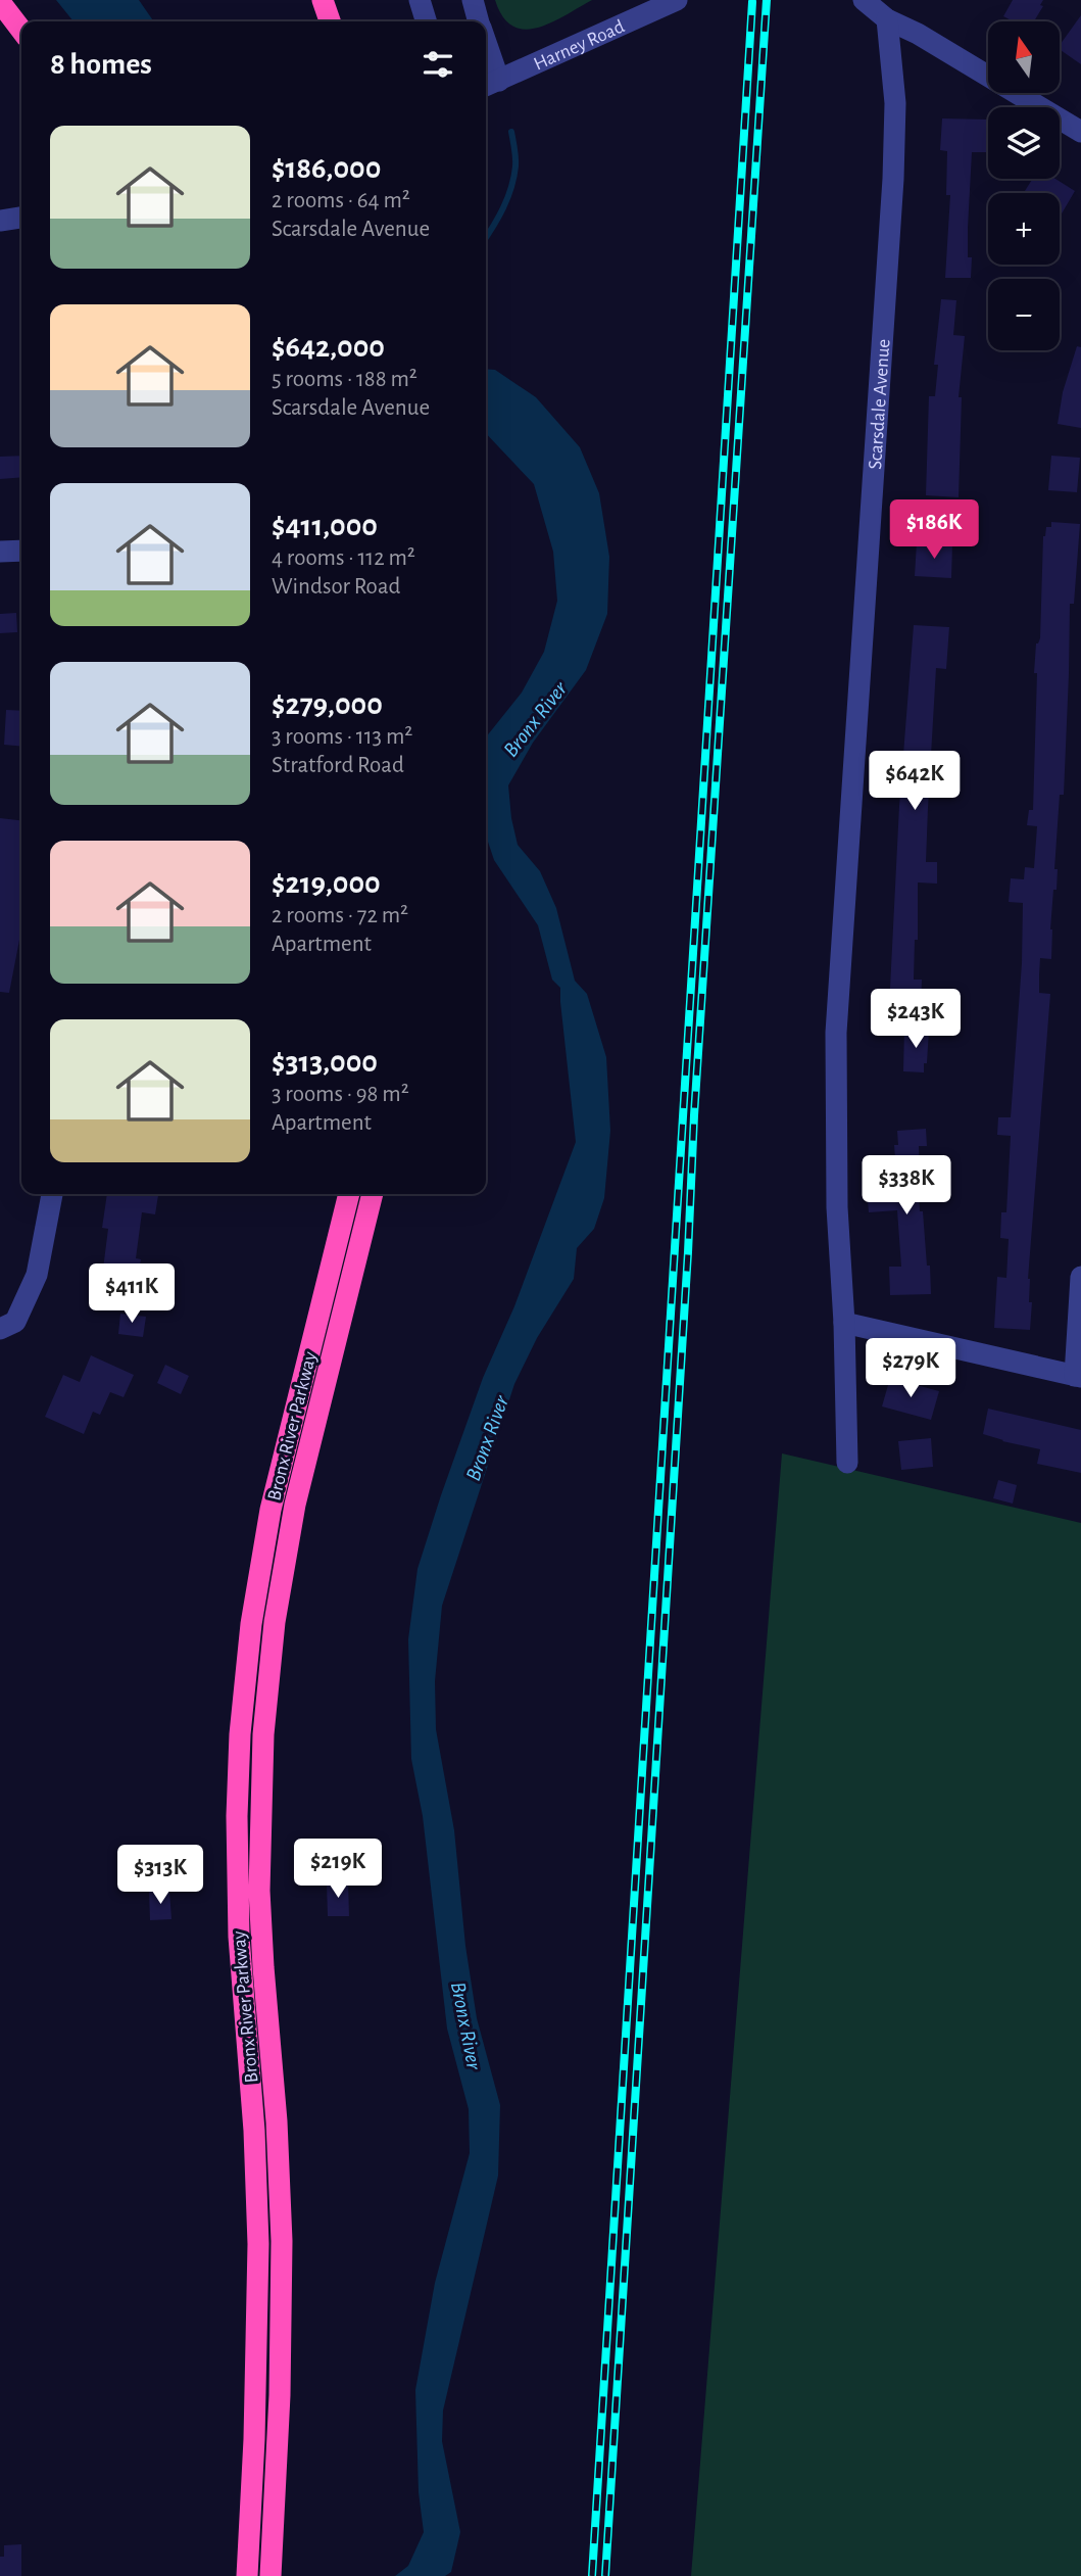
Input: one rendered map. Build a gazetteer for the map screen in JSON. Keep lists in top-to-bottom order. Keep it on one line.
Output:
{"streets":{"highway":["Bronx River Parkway"],"street":["Harney Road","Scarsdale Avenue"]},"water":["Bronx River"],"north":"top","page":{"map_buttons":["+","−"],"heading":"8 homes","list":[{"name":"$186,000","note":"2 rooms · 64 m² · Scarsdale Avenue"},{"name":"$642,000","note":"5 rooms · 188 m² · Scarsdale Avenue"},{"name":"$411,000","note":"4 rooms · 112 m² · Windsor Road"},{"name":"$279,000","note":"3 rooms · 113 m² · Stratford Road"},{"name":"$219,000","note":"2 rooms · 72 m² · Apartment"},{"name":"$313,000","note":"3 rooms · 98 m² · Apartment"}],"price":["$186K","$642K","$243K","$338K","$411K","$279K","$219K","$313K"]}}
